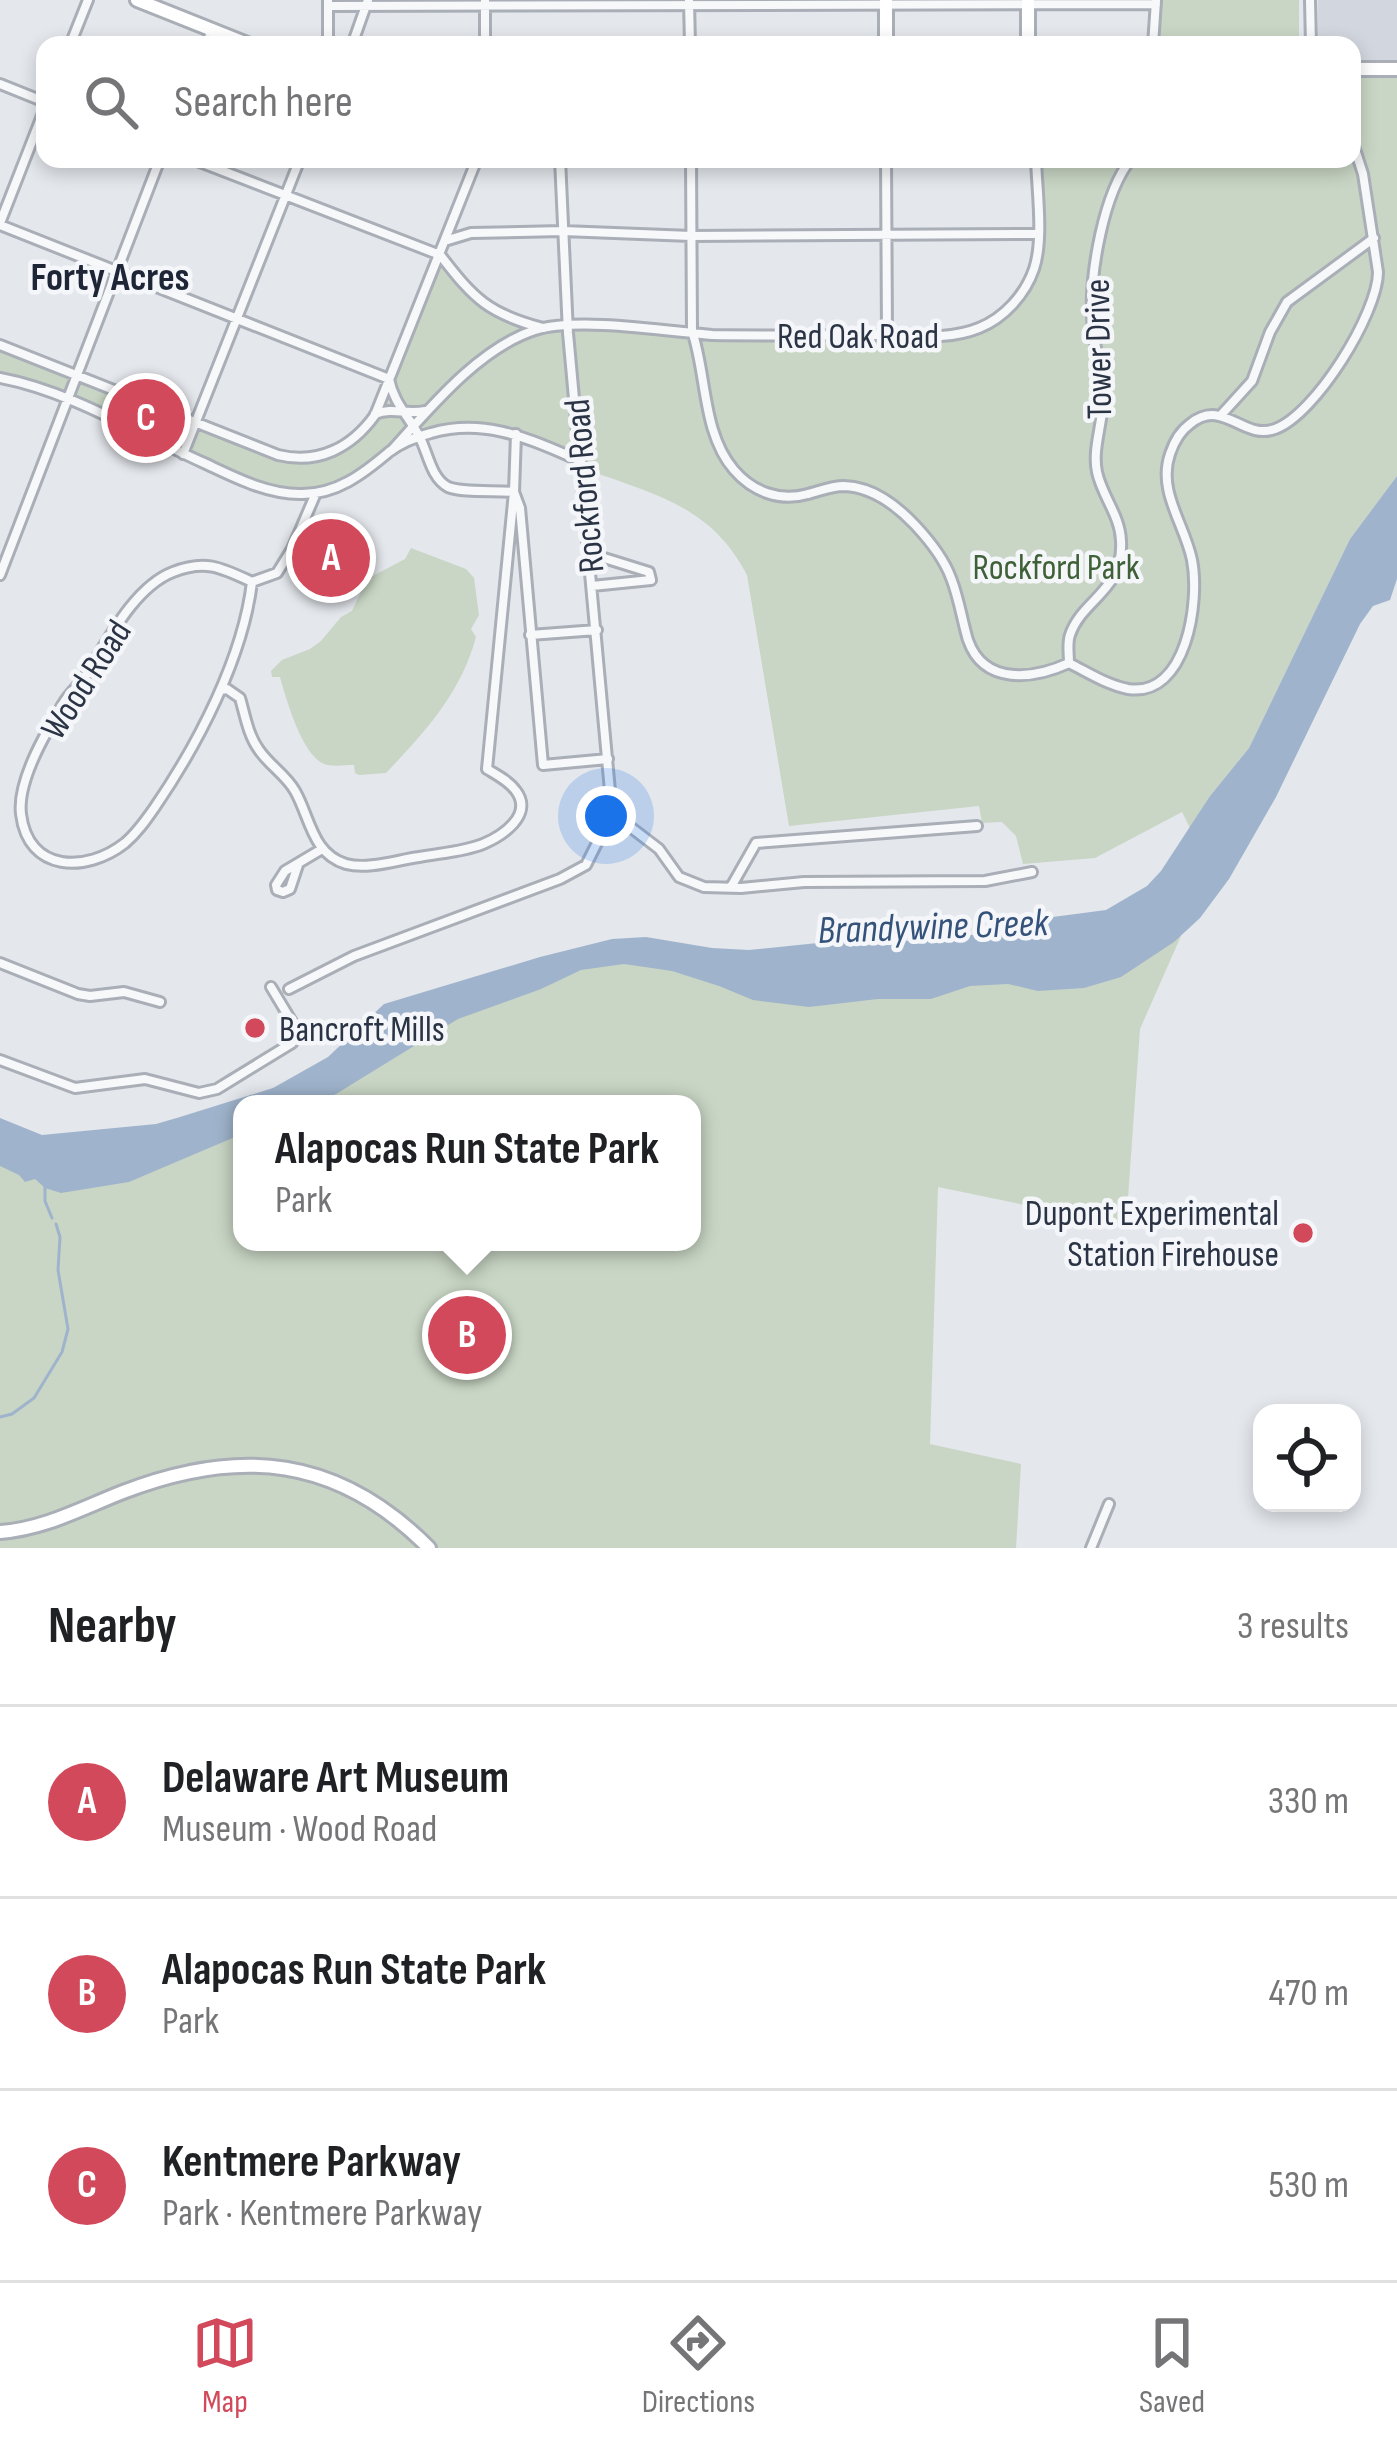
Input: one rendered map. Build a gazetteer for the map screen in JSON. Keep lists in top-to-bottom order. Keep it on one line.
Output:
{"streets":{"street":["Red Oak Road","Tower Drive","Rockford Road","Wood Road"]},"crossings":[["Red Oak Road","Rockford Road"]],"districts":["Forty Acres"],"water":["Brandywine Creek"],"parks":["Rockford Park"],"places":["Bancroft Mills","Dupont Experimental Station Firehouse"],"page":{"search":"Search here","pins":["C","A","B"],"popup":["Alapocas Run State Park","Park"],"heading":["Nearby","3 results"],"list":[{"mark":"A","name":"Delaware Art Museum","note":"Museum · Wood Road","value":"330 m"},{"mark":"B","name":"Alapocas Run State Park","note":"Park","value":"470 m"},{"mark":"C","name":"Kentmere Parkway","note":"Park · Kentmere Parkway","value":"530 m"}],"nav":["Map","Directions","Saved"]}}
